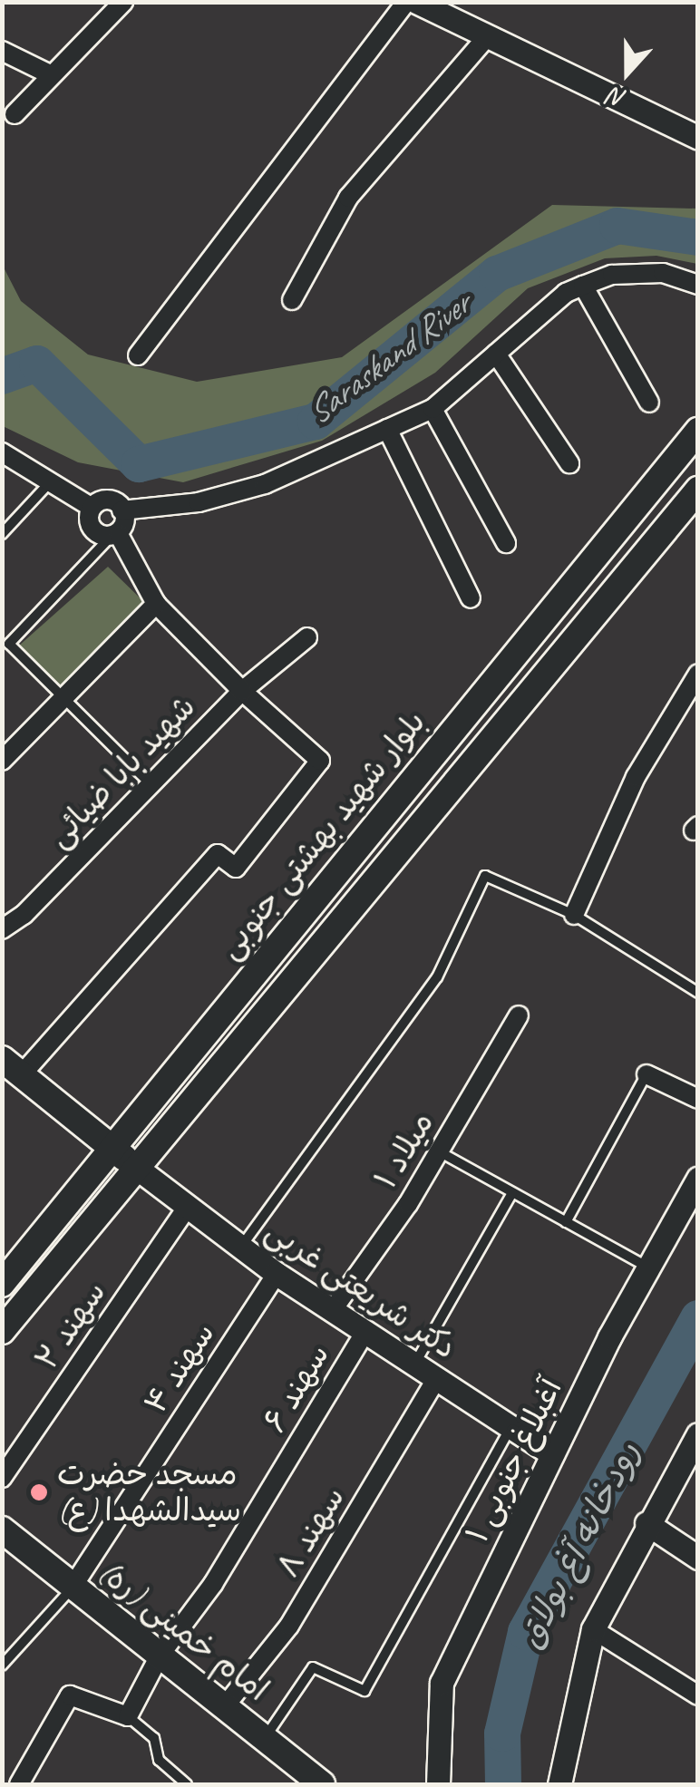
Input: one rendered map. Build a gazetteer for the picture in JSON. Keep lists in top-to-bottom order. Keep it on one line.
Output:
{"streets":{"main road":["بلوار شهید بهشتی جنوبی","امام خمینی (ره)"],"street":["شهيد بابا ضيائی","میلاد ۱","دکتر شریعتی غربی","سهند ۲","سهند ۴","سهند ۶","آغبلاغ جنوبی ۱","سهند ۸"]},"crossings":[["میلاد ۱","دکتر شریعتی غربی"],["دکتر شریعتی غربی","سهند ۲"],["دکتر شریعتی غربی","سهند ۴"],["دکتر شریعتی غربی","سهند ۶"],["دکتر شریعتی غربی","آغبلاغ جنوبی ۱"],["دکتر شریعتی غربی","سهند ۸"],["سهند ۴","امام خمینی (ره)"],["سهند ۶","امام خمینی (ره)"],["سهند ۸","امام خمینی (ره)"]],"water":["Saraskand River","رودخانه آغ بولاق"],"places":["مسجد حضرت سیدالشهدا (ع)"],"north":"bottom"}
